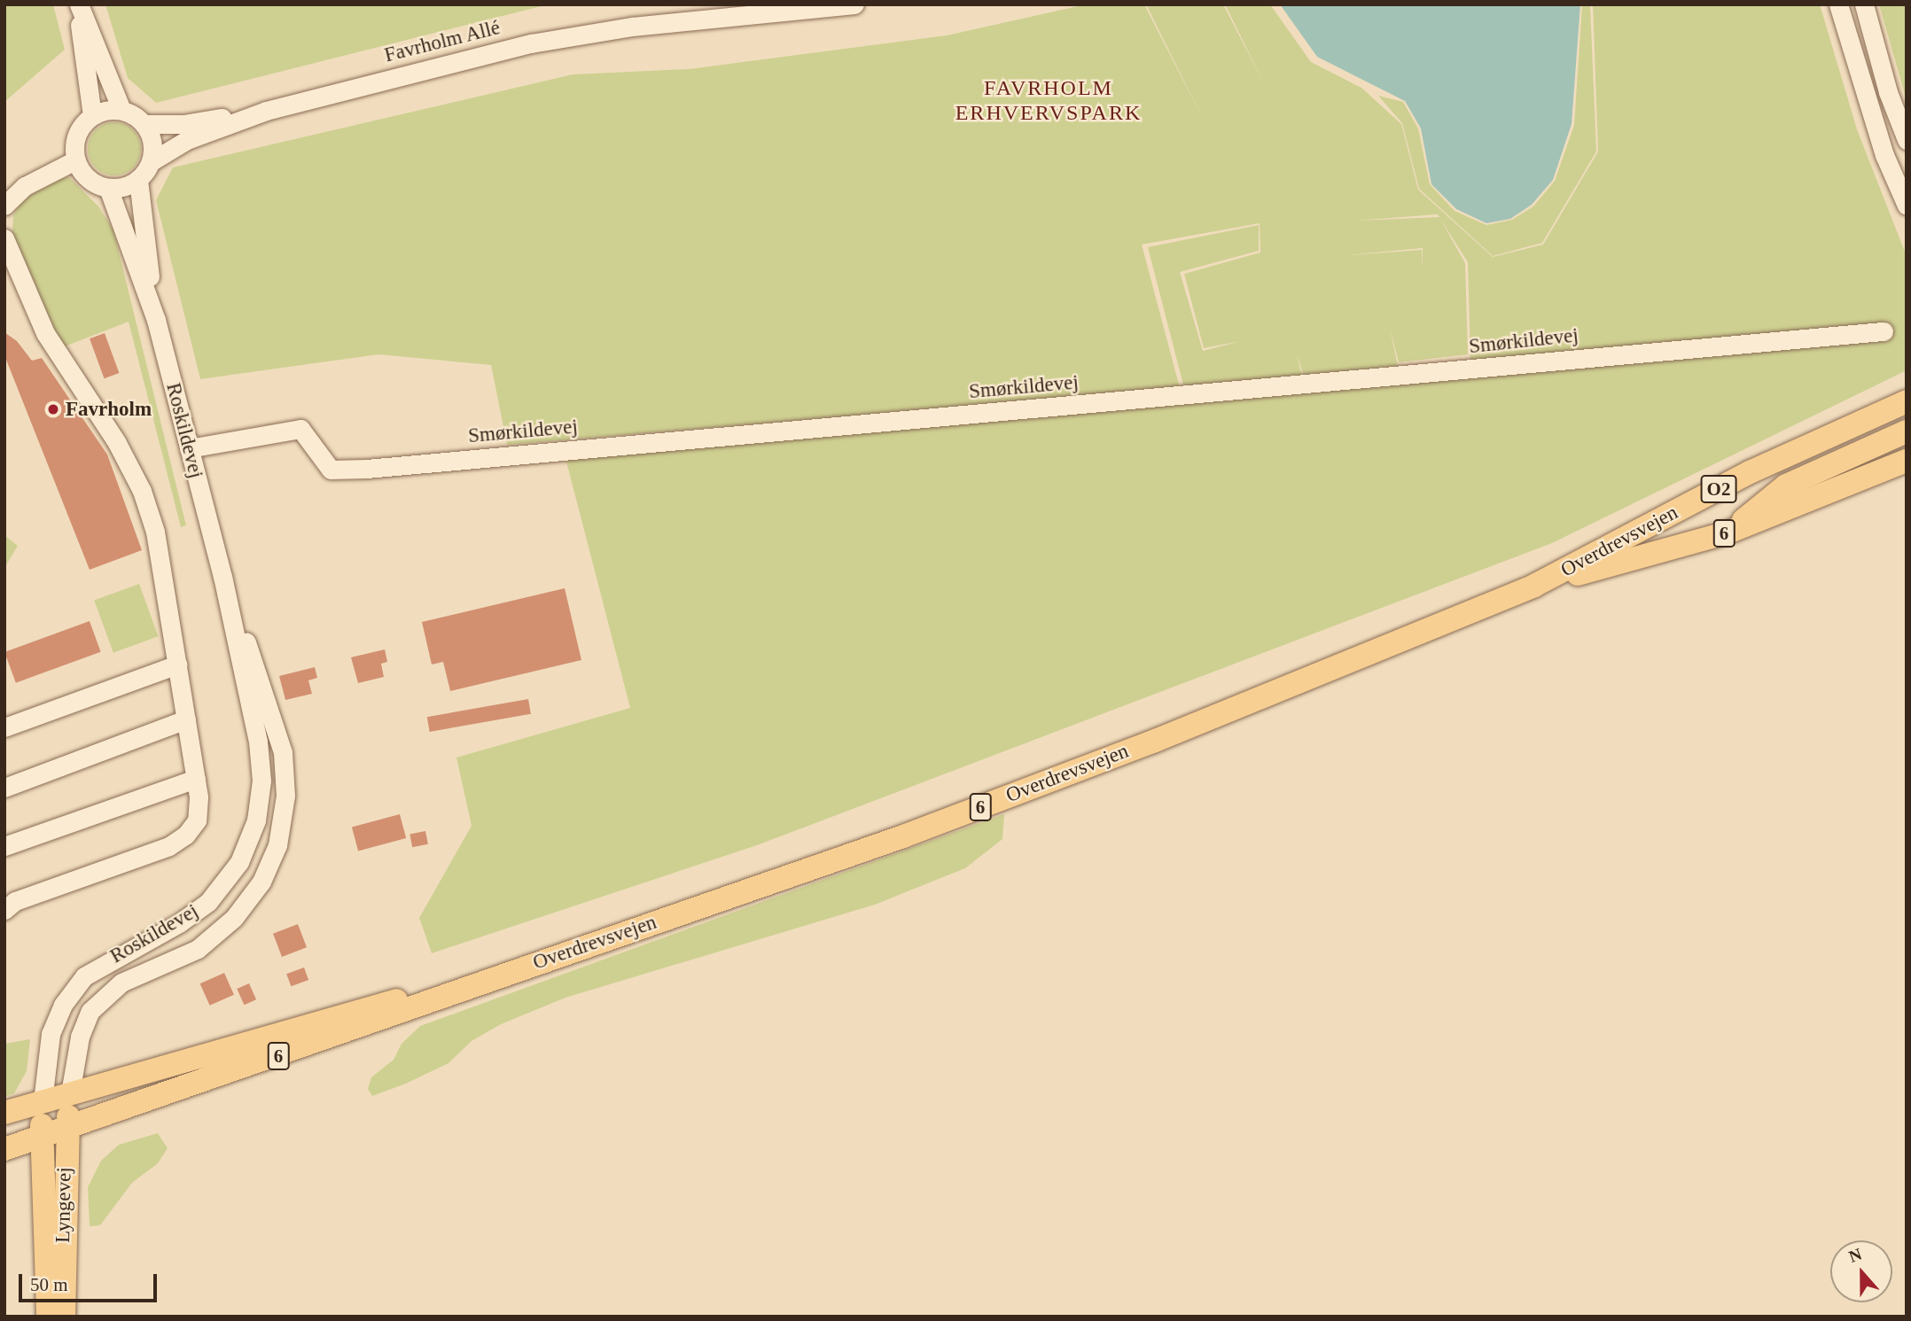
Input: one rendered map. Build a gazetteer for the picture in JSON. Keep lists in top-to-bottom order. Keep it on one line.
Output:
{"streets":{"main road":["O2","6","Overdrevsvejen","Lyngevej"],"street":["Favrholm Allé","Smørkildevej","Roskildevej"]},"crossings":[["Favrholm Allé","Roskildevej"],["Smørkildevej","Roskildevej"],["Roskildevej","Overdrevsvejen"],["Roskildevej","Lyngevej"],["Overdrevsvejen","Lyngevej"]],"districts":["FAVRHOLM ERHVERVSPARK"],"places":["Favrholm"],"scale_bar":"50 m","north":"top"}
